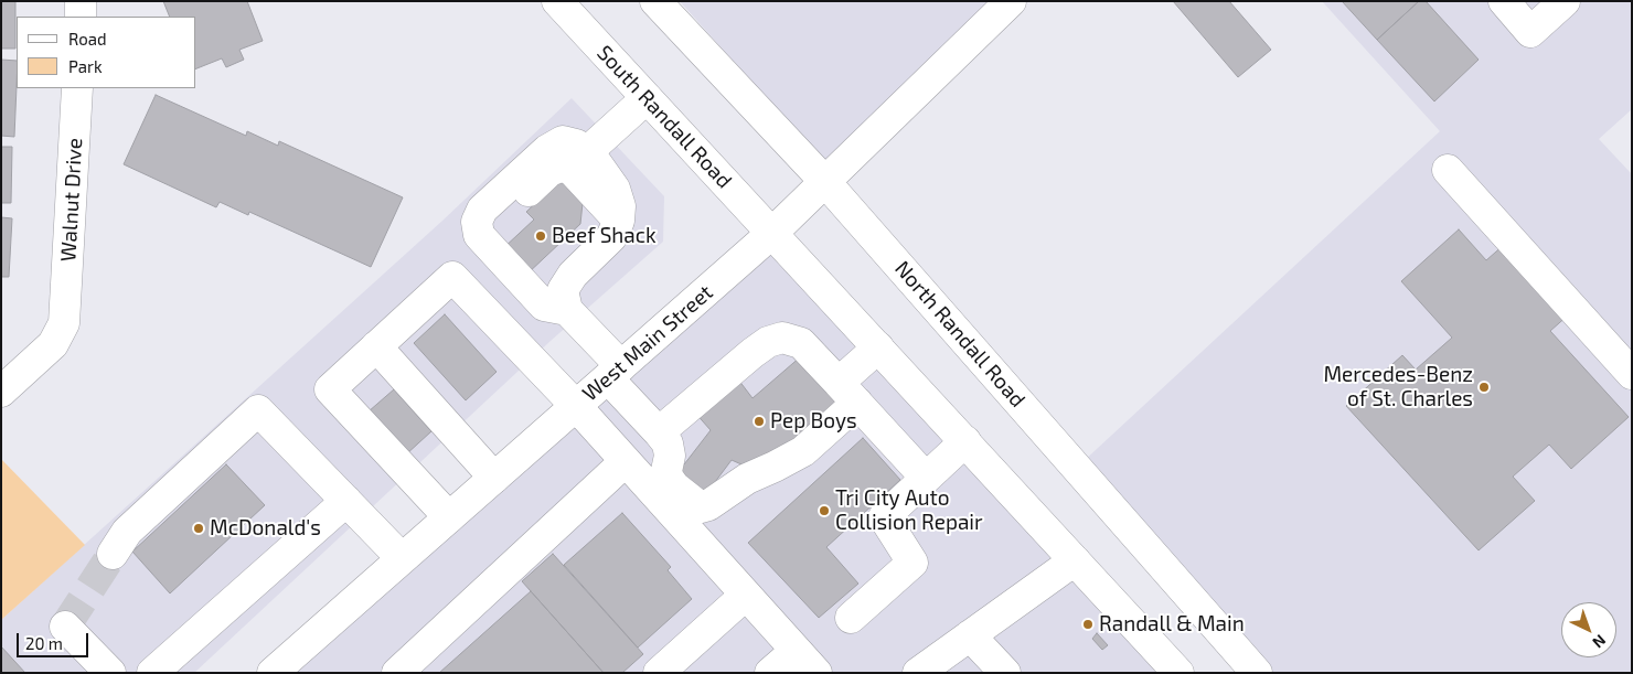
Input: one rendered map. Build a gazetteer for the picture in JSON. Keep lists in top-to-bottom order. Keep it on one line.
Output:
{"streets":{"main road":["South Randall Road","Walnut Drive","North Randall Road","West Main Street"]},"crossings":[["South Randall Road","West Main Street"],["North Randall Road","West Main Street"]],"places":["Beef Shack","Mercedes-Benz of St. Charles","Pep Boys","Tri City Auto Collision Repair","McDonald's","Randall & Main"],"legend":["Road","Park"],"scale_bar":"20 m","north":"bottom right"}
